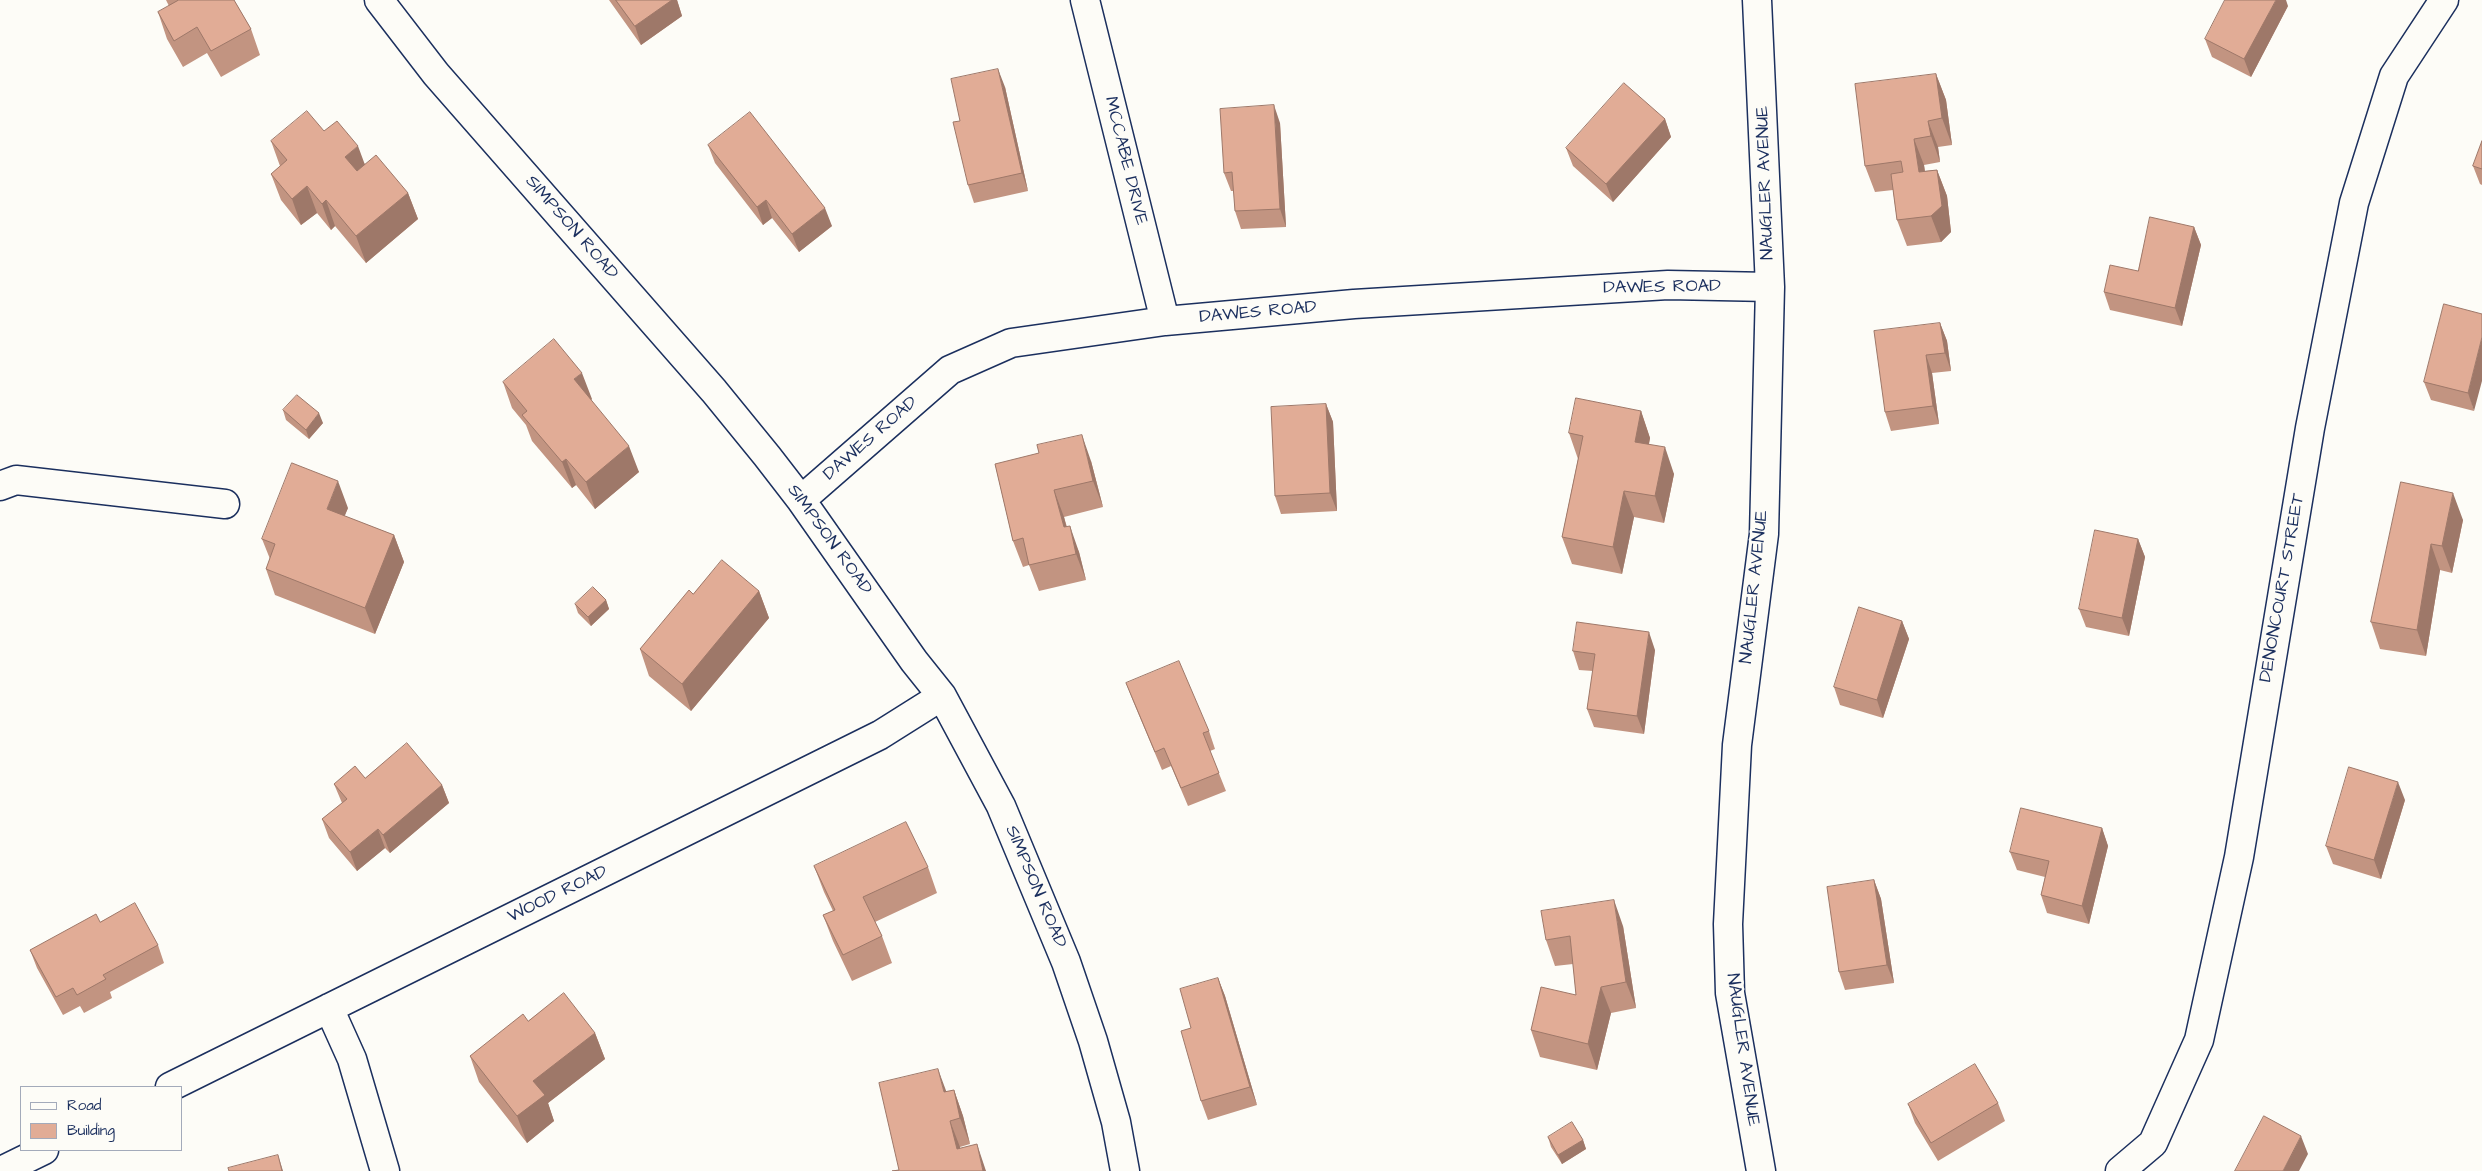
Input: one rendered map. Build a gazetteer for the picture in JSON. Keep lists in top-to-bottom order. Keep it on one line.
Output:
{"streets":{"street":["MCCABE DRIVE","NAUGLER AVENUE","SIMPSON ROAD","DAWES ROAD","DENONCOURT STREET","WOOD ROAD"]},"crossings":[["MCCABE DRIVE","DAWES ROAD"],["NAUGLER AVENUE","DAWES ROAD"],["SIMPSON ROAD","DAWES ROAD"],["SIMPSON ROAD","WOOD ROAD"]],"legend":["Road","Building"]}
